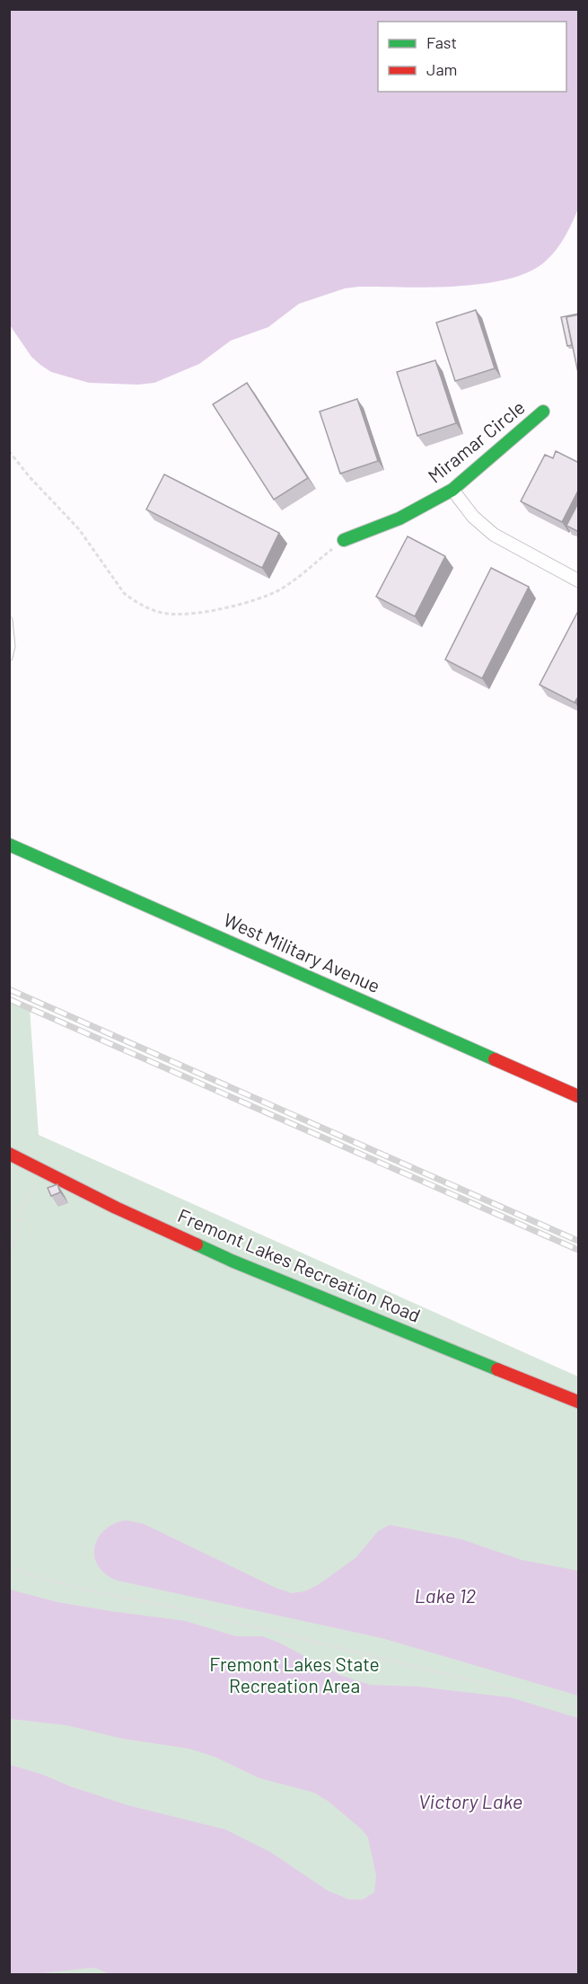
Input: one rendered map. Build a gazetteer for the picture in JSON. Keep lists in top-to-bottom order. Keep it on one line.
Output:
{"streets":{"street":["Miramar Circle","West Military Avenue","Fremont Lakes Recreation Road"]},"water":["Lake 12","Victory Lake"],"parks":["Fremont Lakes State Recreation Area"],"legend":["Fast","Jam"]}
